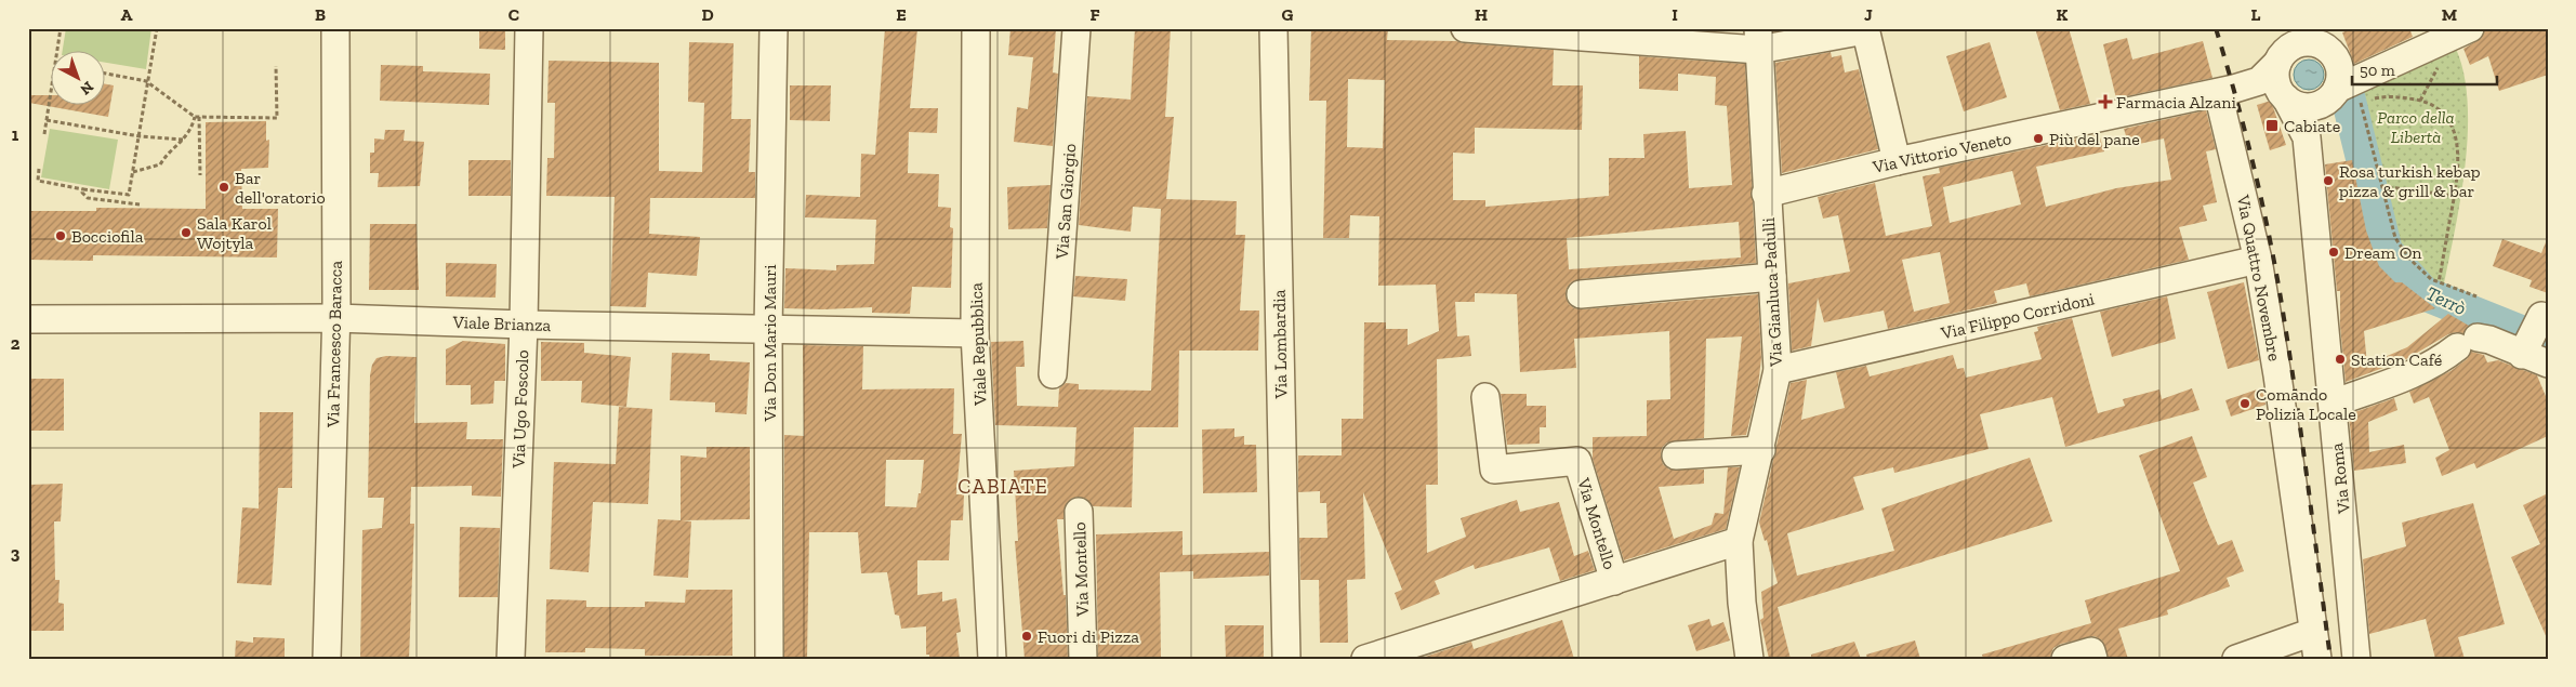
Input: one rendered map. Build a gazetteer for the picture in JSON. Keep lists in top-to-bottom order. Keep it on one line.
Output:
{"streets":{"street":["Via Vittorio Veneto","Via San Giorgio","Via Quattro Novembre","Via Gianluca Padulli","Via Filippo Corridoni","Viale Brianza","Via Don Mario Mauri","Via Francesco Baracca","Viale Repubblica","Via Lombardia","Via Ugo Foscolo","Via Roma","Via Montello"]},"crossings":[["Via Vittorio Veneto","Via Quattro Novembre"],["Via Vittorio Veneto","Via Gianluca Padulli"],["Via Vittorio Veneto","Via Roma"],["Via Quattro Novembre","Via Filippo Corridoni"],["Via Gianluca Padulli","Via Filippo Corridoni"],["Via Gianluca Padulli","Via Montello"],["Viale Brianza","Via Don Mario Mauri"],["Viale Brianza","Via Francesco Baracca"],["Viale Brianza","Viale Repubblica"],["Viale Brianza","Via Ugo Foscolo"]],"districts":["CABIATE"],"water":["Terrò"],"parks":["Parco della Libertà"],"places":{"health":["Farmacia Alzani"],"transit":["Cabiate"],"other":["Più del pane","Rosa turkish kebap pizza & grill & bar","Bar dell'oratorio","Sala Karol Wojtyla","Bocciofila","Dream On","Station Café","Comando Polizia Locale","Fuori di Pizza"]},"scale_bar":"50 m","north":"bottom right","grid":{"columns":["A","B","C","D","E","F","G","H","I","J","K","L","M"],"rows":["1","2","3"]}}
